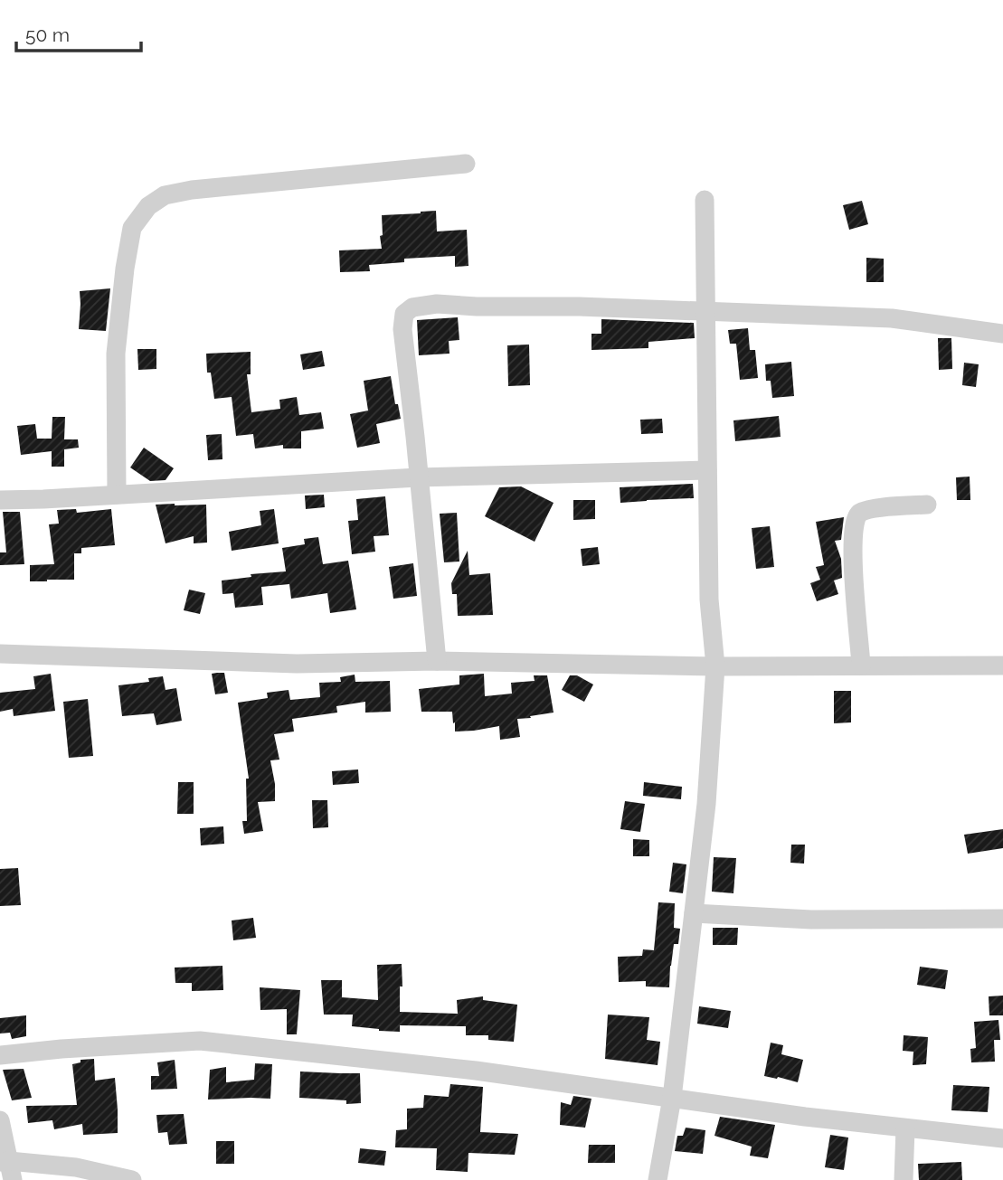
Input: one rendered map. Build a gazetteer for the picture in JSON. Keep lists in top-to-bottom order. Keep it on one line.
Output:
{"scale_bar":"50 m"}
